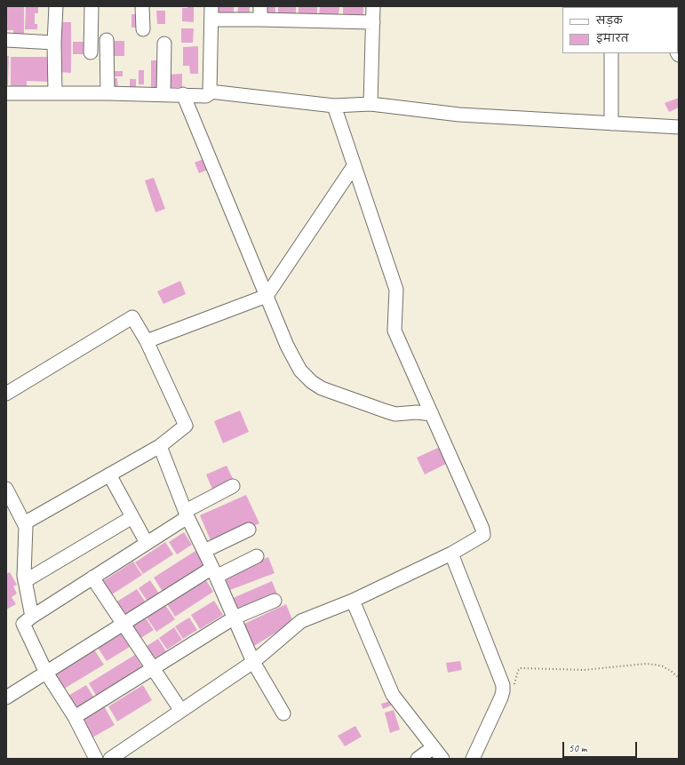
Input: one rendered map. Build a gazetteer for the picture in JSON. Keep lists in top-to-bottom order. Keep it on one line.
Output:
{"legend":["सड़क","इमारत"],"scale_bar":"50 m"}
